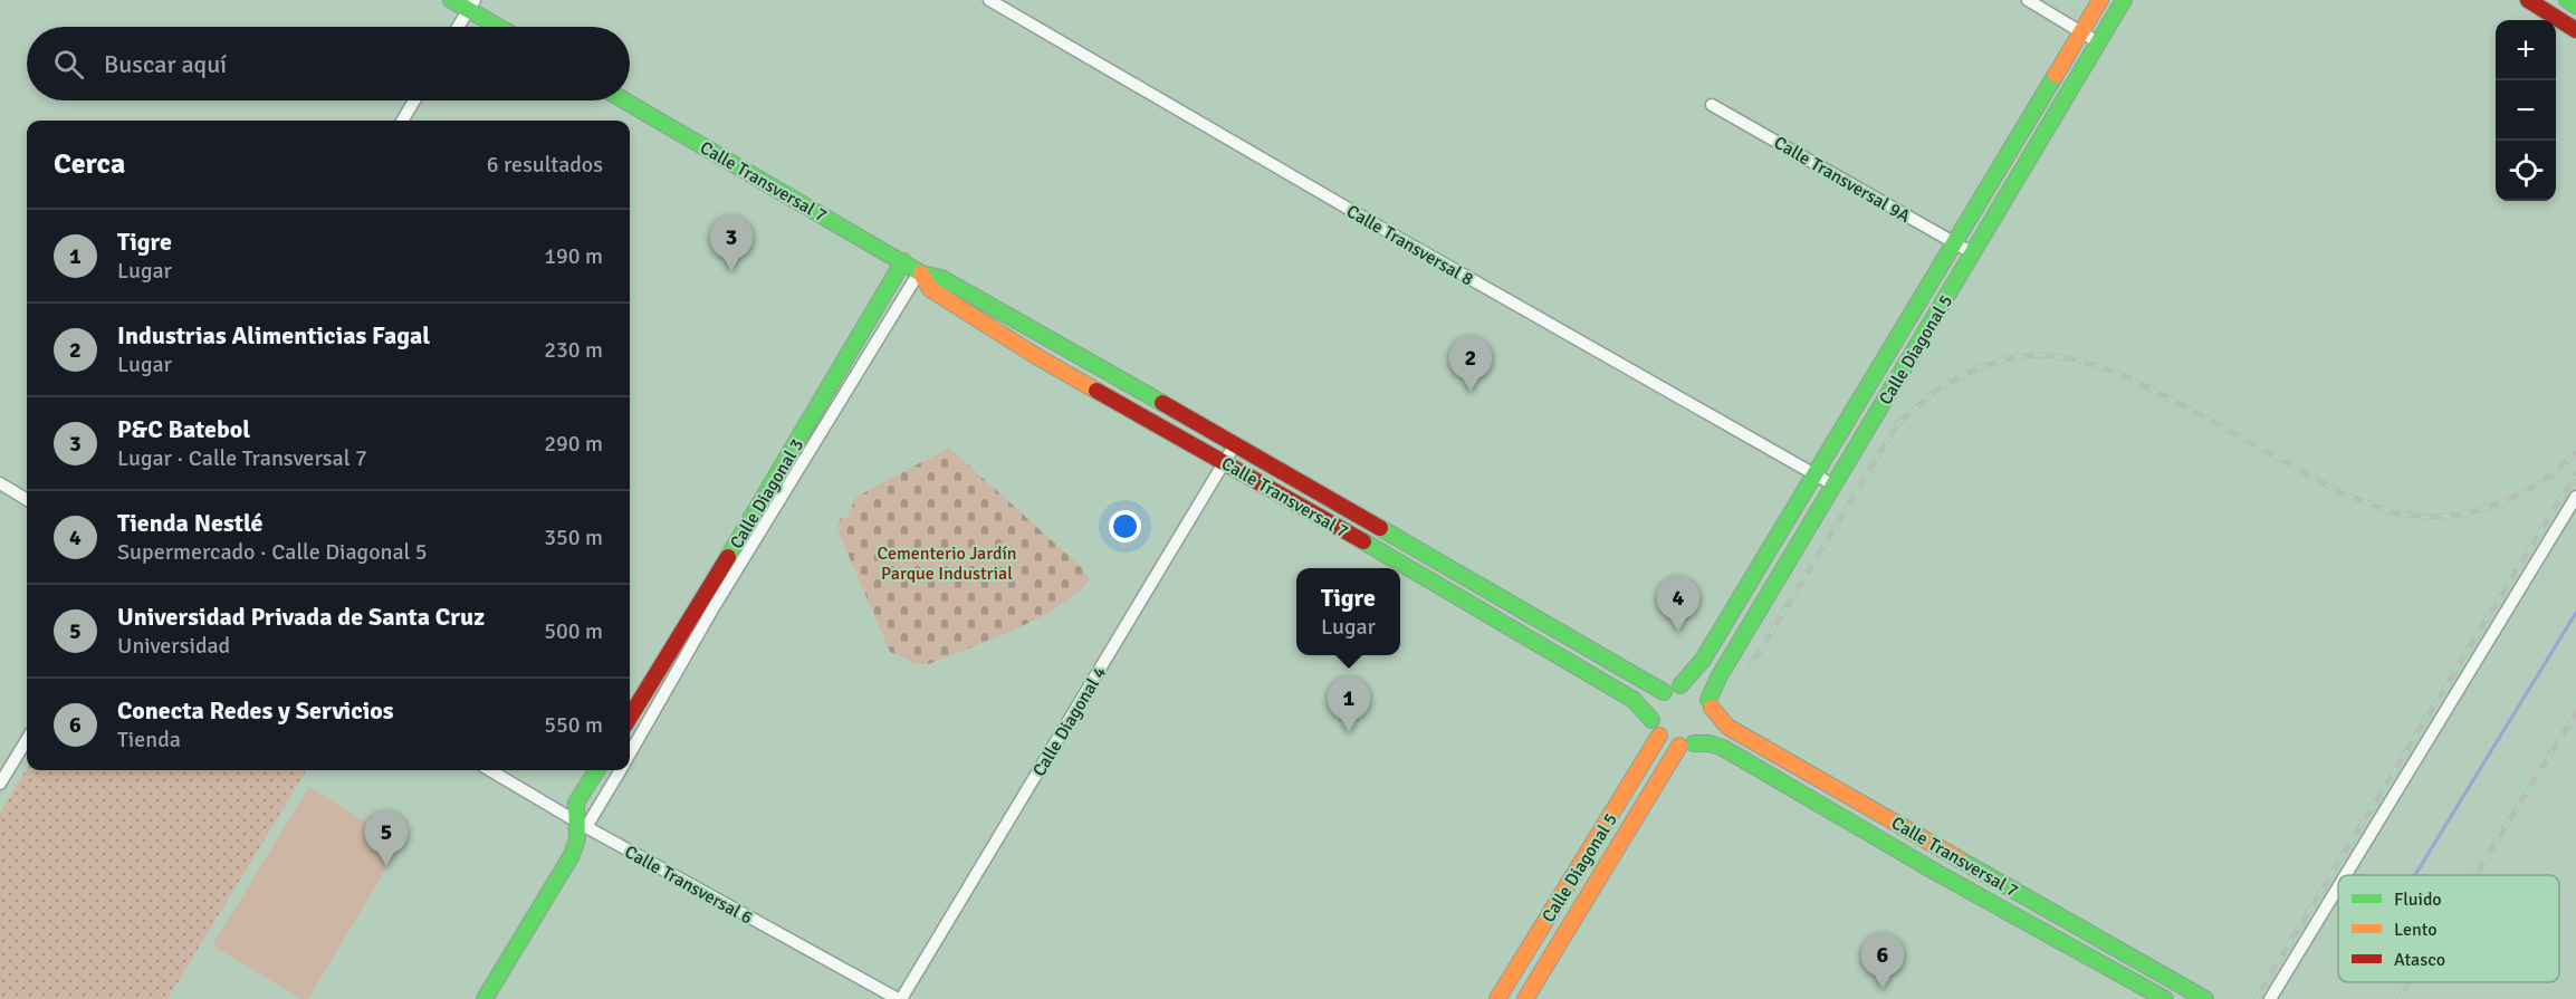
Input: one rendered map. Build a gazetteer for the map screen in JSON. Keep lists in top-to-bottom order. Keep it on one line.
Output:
{"streets":{"street":["Calle Transversal 9A","Calle Transversal 7","Calle Transversal 8","Calle Diagonal 5","Calle Diagonal 3","Calle Diagonal 4","Calle Transversal 6"]},"crossings":[["Calle Transversal 9A","Calle Diagonal 5"],["Calle Transversal 7","Calle Diagonal 5"],["Calle Transversal 7","Calle Diagonal 3"],["Calle Transversal 7","Calle Diagonal 4"],["Calle Transversal 8","Calle Diagonal 5"],["Calle Diagonal 4","Calle Transversal 6"]],"parks":["Cementerio Jardín Parque Industrial"],"legend":["Fluido","Lento","Atasco"],"page":{"map_buttons":["+","−"],"search":"Buscar aquí","heading":["Cerca","6 resultados"],"list":[{"mark":"1","name":"Tigre","note":"Lugar","value":"190 m"},{"mark":"2","name":"Industrias Alimenticias Fagal","note":"Lugar","value":"230 m"},{"mark":"3","name":"P&C Batebol","note":"Lugar · Calle Transversal 7","value":"290 m"},{"mark":"4","name":"Tienda Nestlé","note":"Supermercado · Calle Diagonal 5","value":"350 m"},{"mark":"5","name":"Universidad Privada de Santa Cruz","note":"Universidad","value":"500 m"},{"mark":"6","name":"Conecta Redes y Servicios","note":"Tienda","value":"550 m"}],"pins":["3","2","4","1","5","6"],"popup":["Tigre","Lugar"]}}
